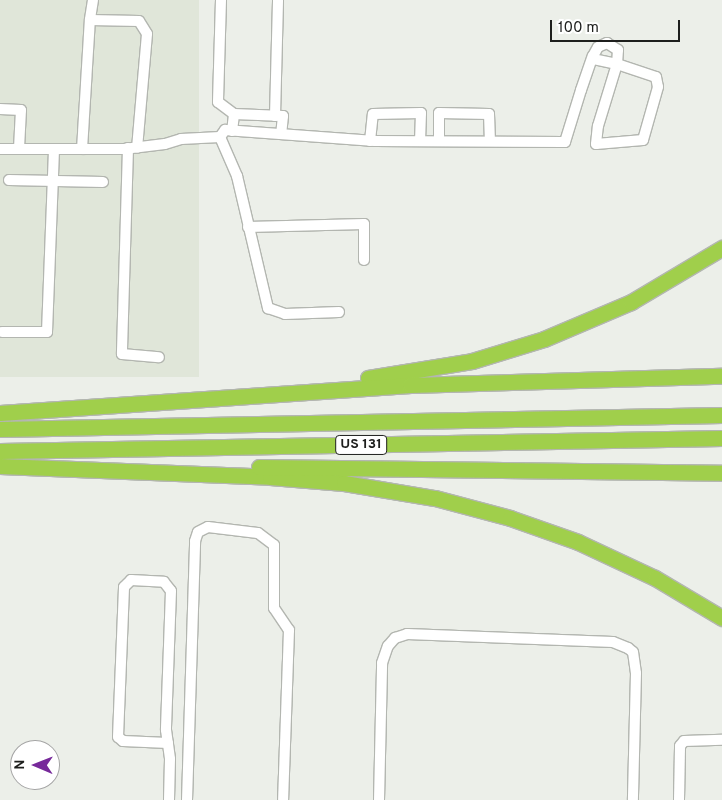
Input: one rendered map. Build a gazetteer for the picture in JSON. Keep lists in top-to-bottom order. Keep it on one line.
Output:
{"streets":{"highway":["US 131"]},"scale_bar":"100 m","north":"left"}
